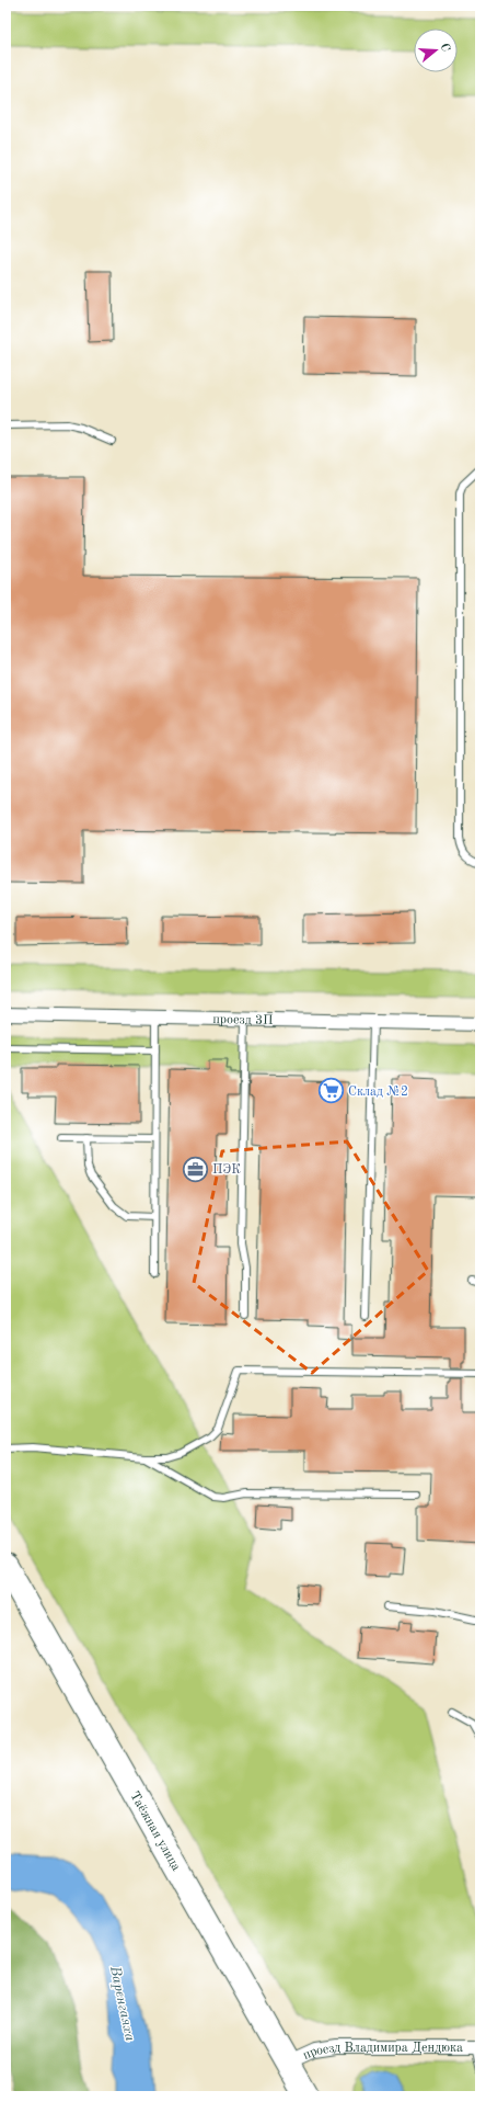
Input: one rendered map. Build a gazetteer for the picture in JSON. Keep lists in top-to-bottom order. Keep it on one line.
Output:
{"streets":{"highway":["Таёжная улица"],"street":["проезд 3П","проезд Владимира Дендюка"]},"crossings":[["Таёжная улица","проезд Владимира Дендюка"]],"water":["Варенгаяха"],"places":{"supermarket":["Склад №2"],"office":["ПЭК"]},"north":"right"}
